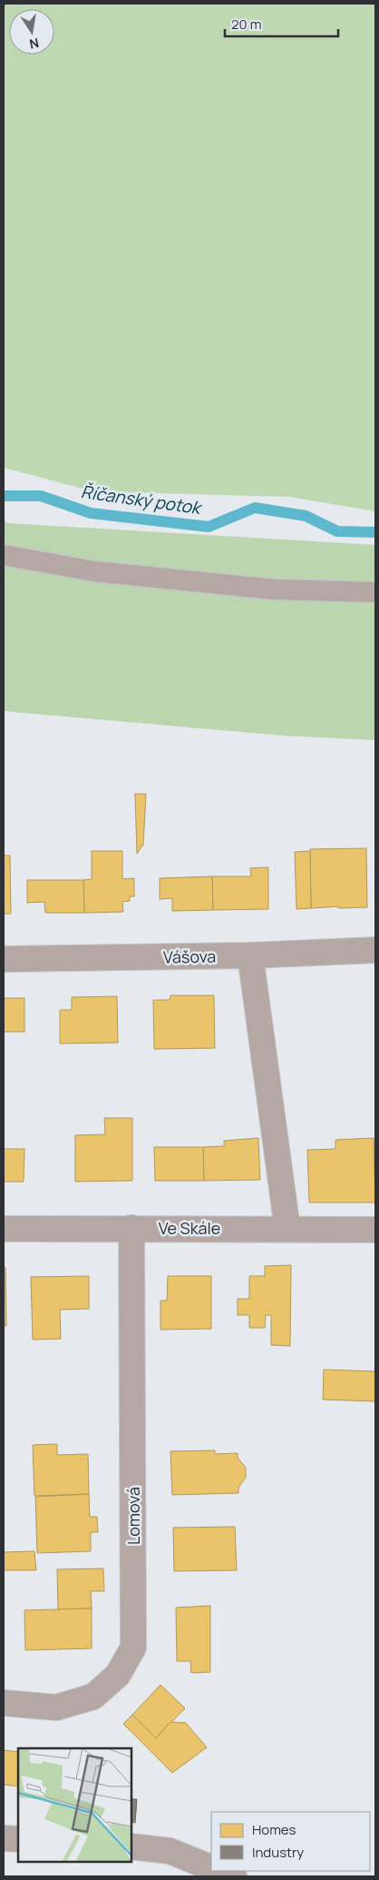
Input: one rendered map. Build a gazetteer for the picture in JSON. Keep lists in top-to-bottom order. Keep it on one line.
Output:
{"streets":{"street":["Vášova","Ve Skále","Lomová"]},"crossings":[["Ve Skále","Lomová"]],"water":["Říčanský potok"],"legend":["Homes","Industry"],"scale_bar":"20 m","north":"bottom"}
